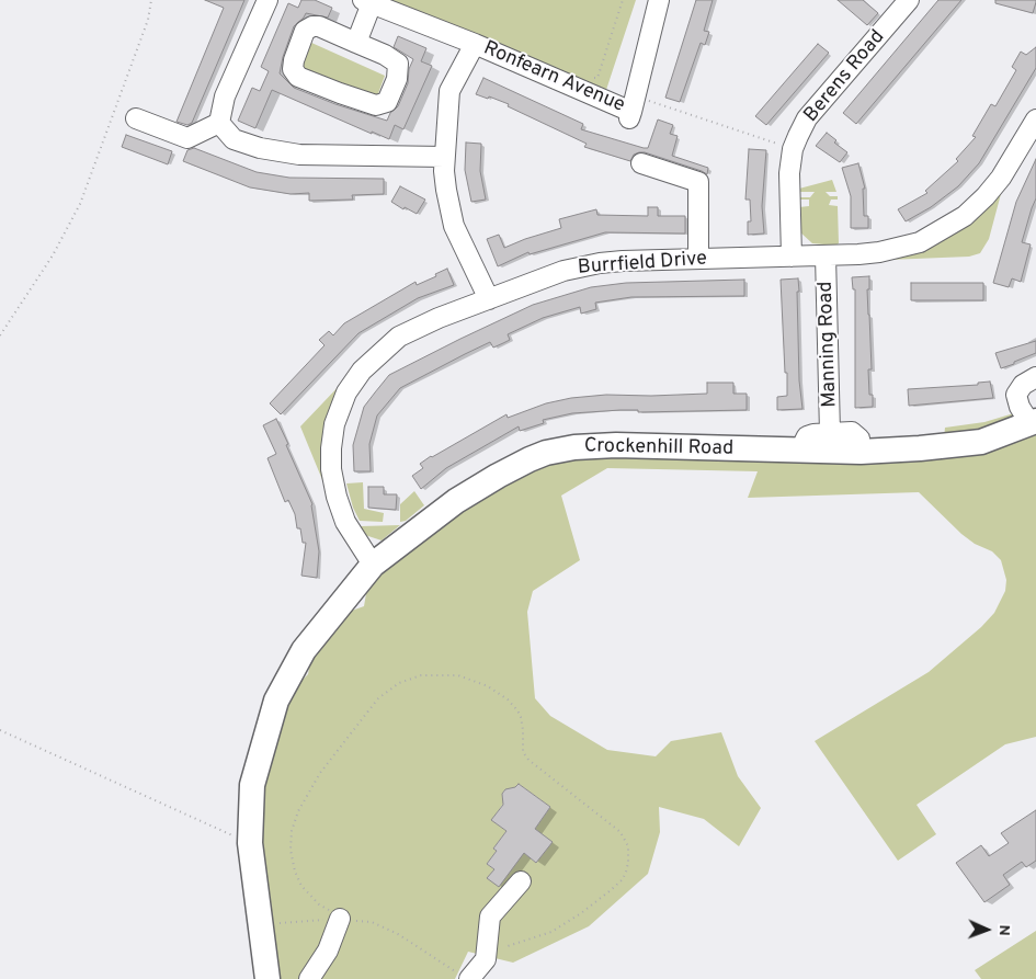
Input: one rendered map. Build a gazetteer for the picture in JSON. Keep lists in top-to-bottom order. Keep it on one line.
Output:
{"streets":{"main road":["Crockenhill Road"],"street":["Berens Road","Ronfearn Avenue","Burrfield Drive","Manning Road"]},"crossings":[["Berens Road","Burrfield Drive"],["Ronfearn Avenue","Burrfield Drive"],["Burrfield Drive","Manning Road"],["Burrfield Drive","Crockenhill Road"],["Manning Road","Crockenhill Road"]],"north":"right"}
